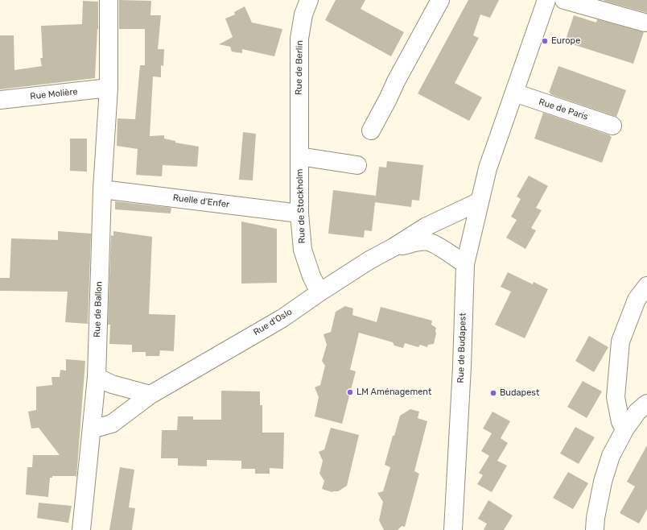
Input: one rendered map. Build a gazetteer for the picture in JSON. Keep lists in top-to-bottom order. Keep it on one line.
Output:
{"streets":{"street":["Rue de Berlin","Rue Molière","Rue de Paris","Ruelle d'Enfer","Rue de Stockholm","Rue de Ballon","Rue d'Oslo","Rue de Budapest"]},"crossings":[["Rue de Berlin","Rue de Stockholm"],["Rue Molière","Rue de Ballon"],["Rue de Paris","Rue de Budapest"],["Ruelle d'Enfer","Rue de Stockholm"],["Ruelle d'Enfer","Rue de Ballon"],["Rue de Stockholm","Rue d'Oslo"],["Rue de Ballon","Rue d'Oslo"],["Rue d'Oslo","Rue de Budapest"]],"places":["Europe","LM Aménagement","Budapest"]}
